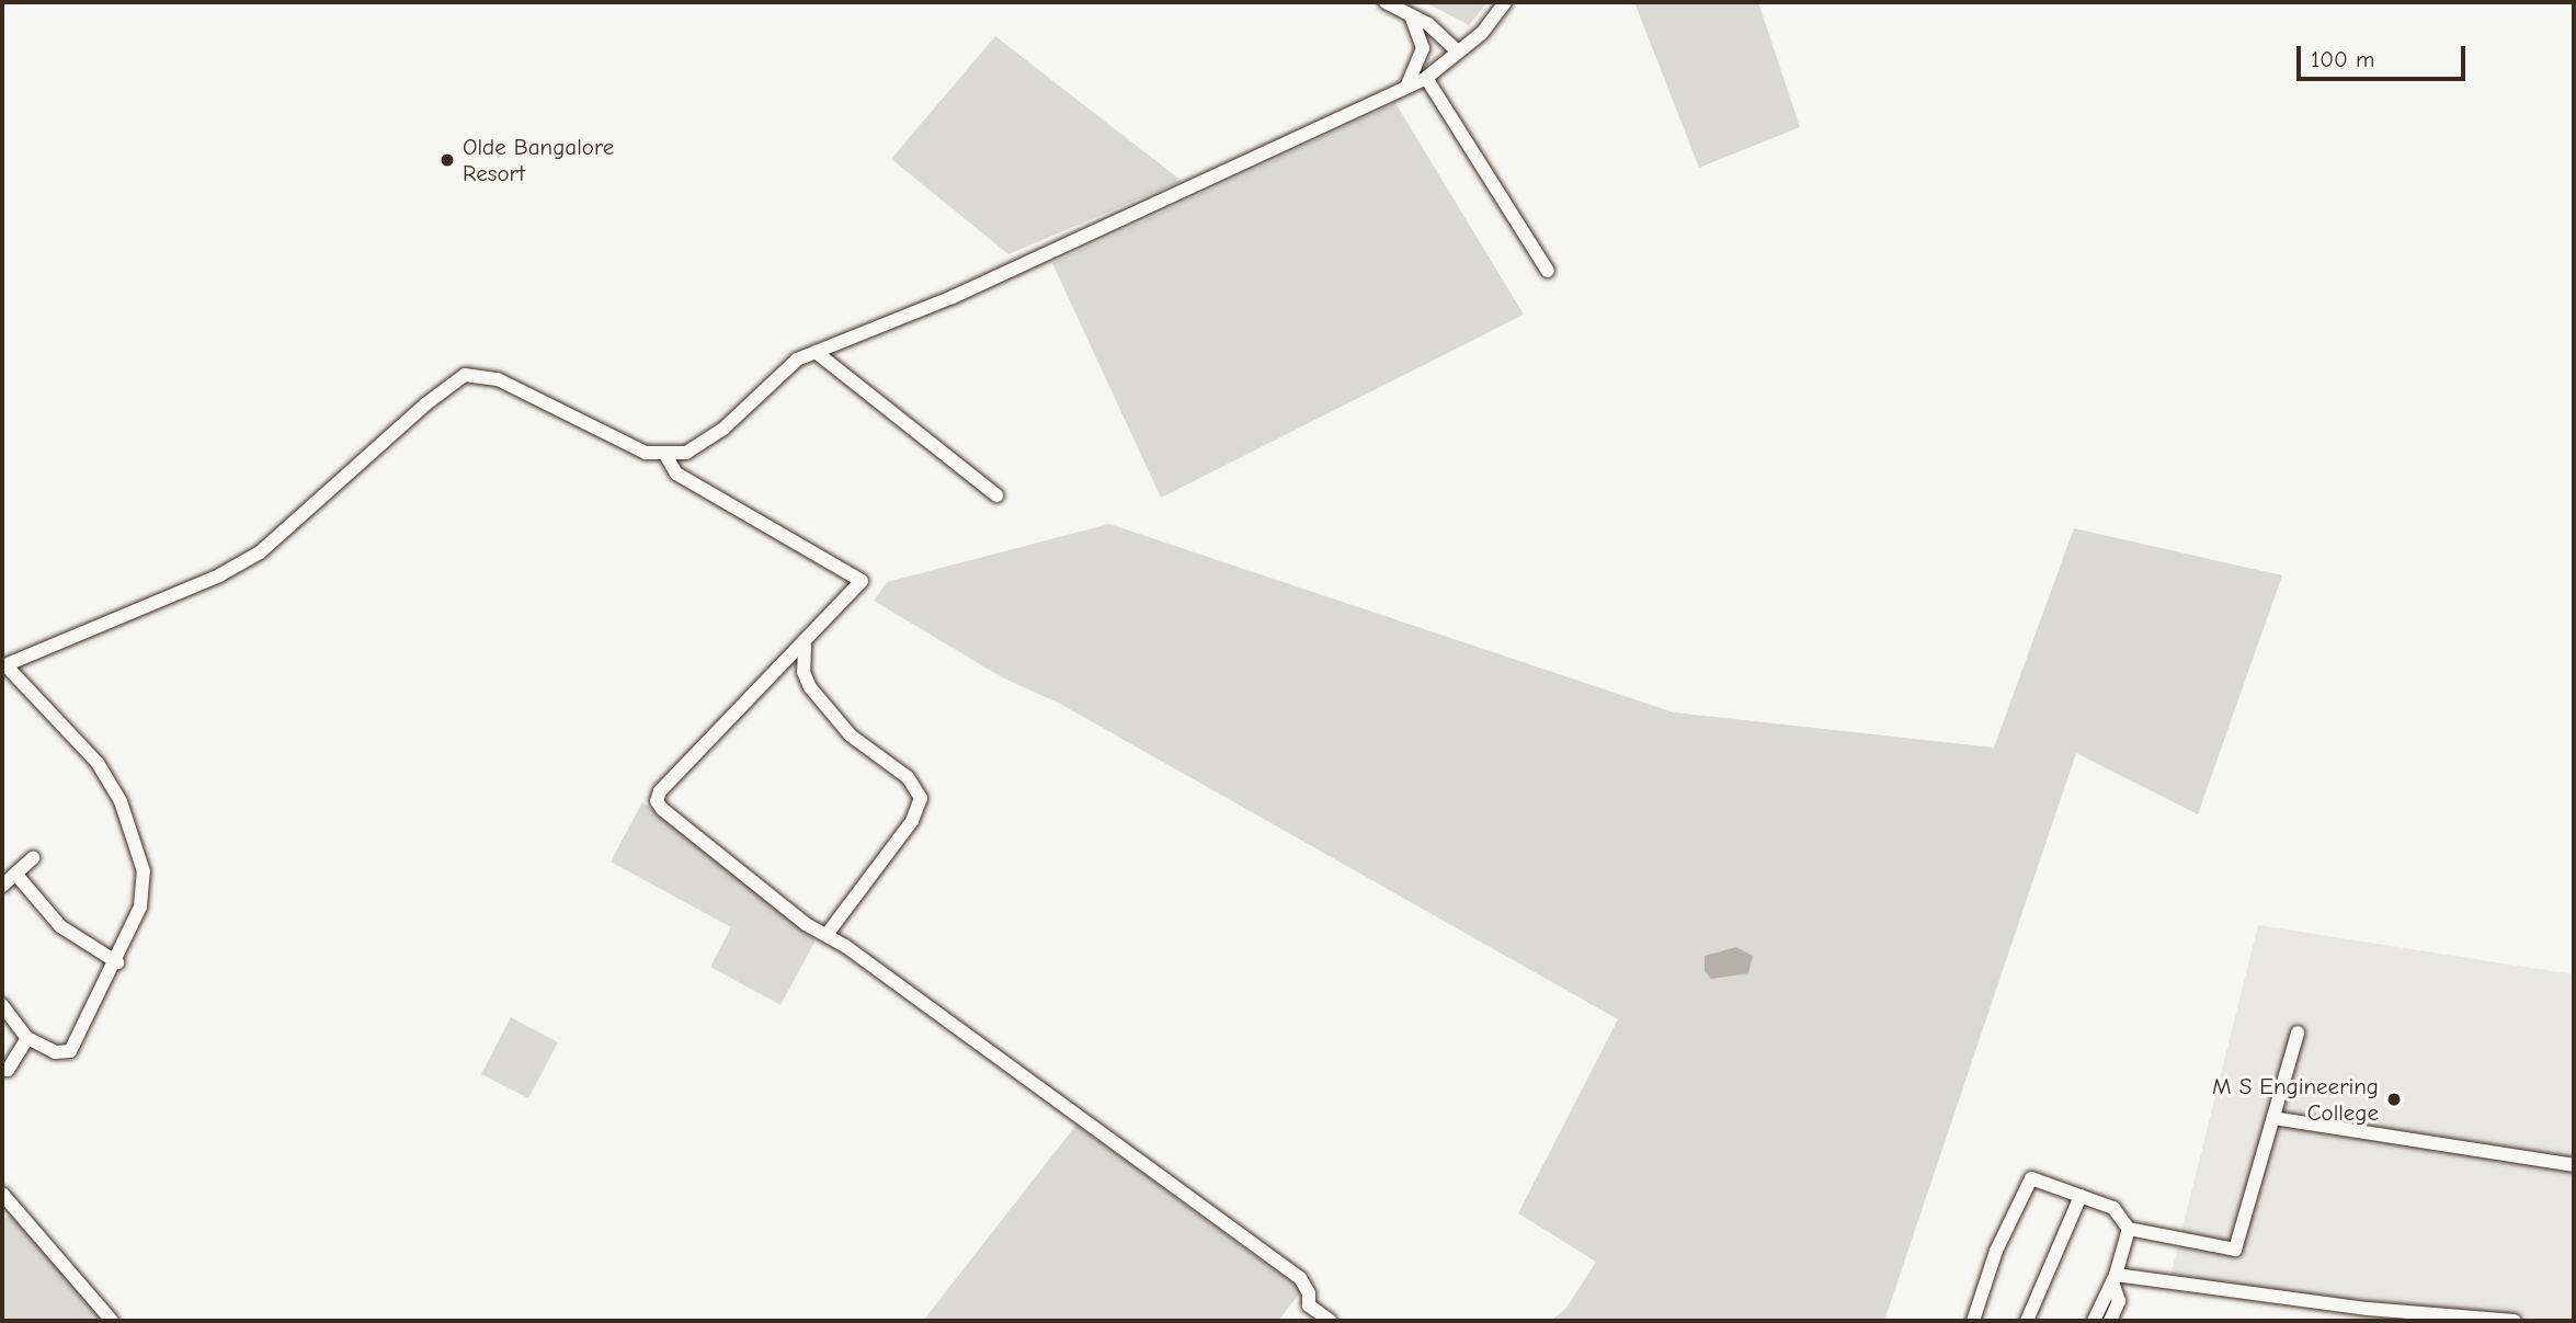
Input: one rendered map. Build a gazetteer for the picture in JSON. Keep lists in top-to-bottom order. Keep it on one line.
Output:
{"places":["Olde Bangalore Resort","M S Engineering College"],"scale_bar":"100 m"}
